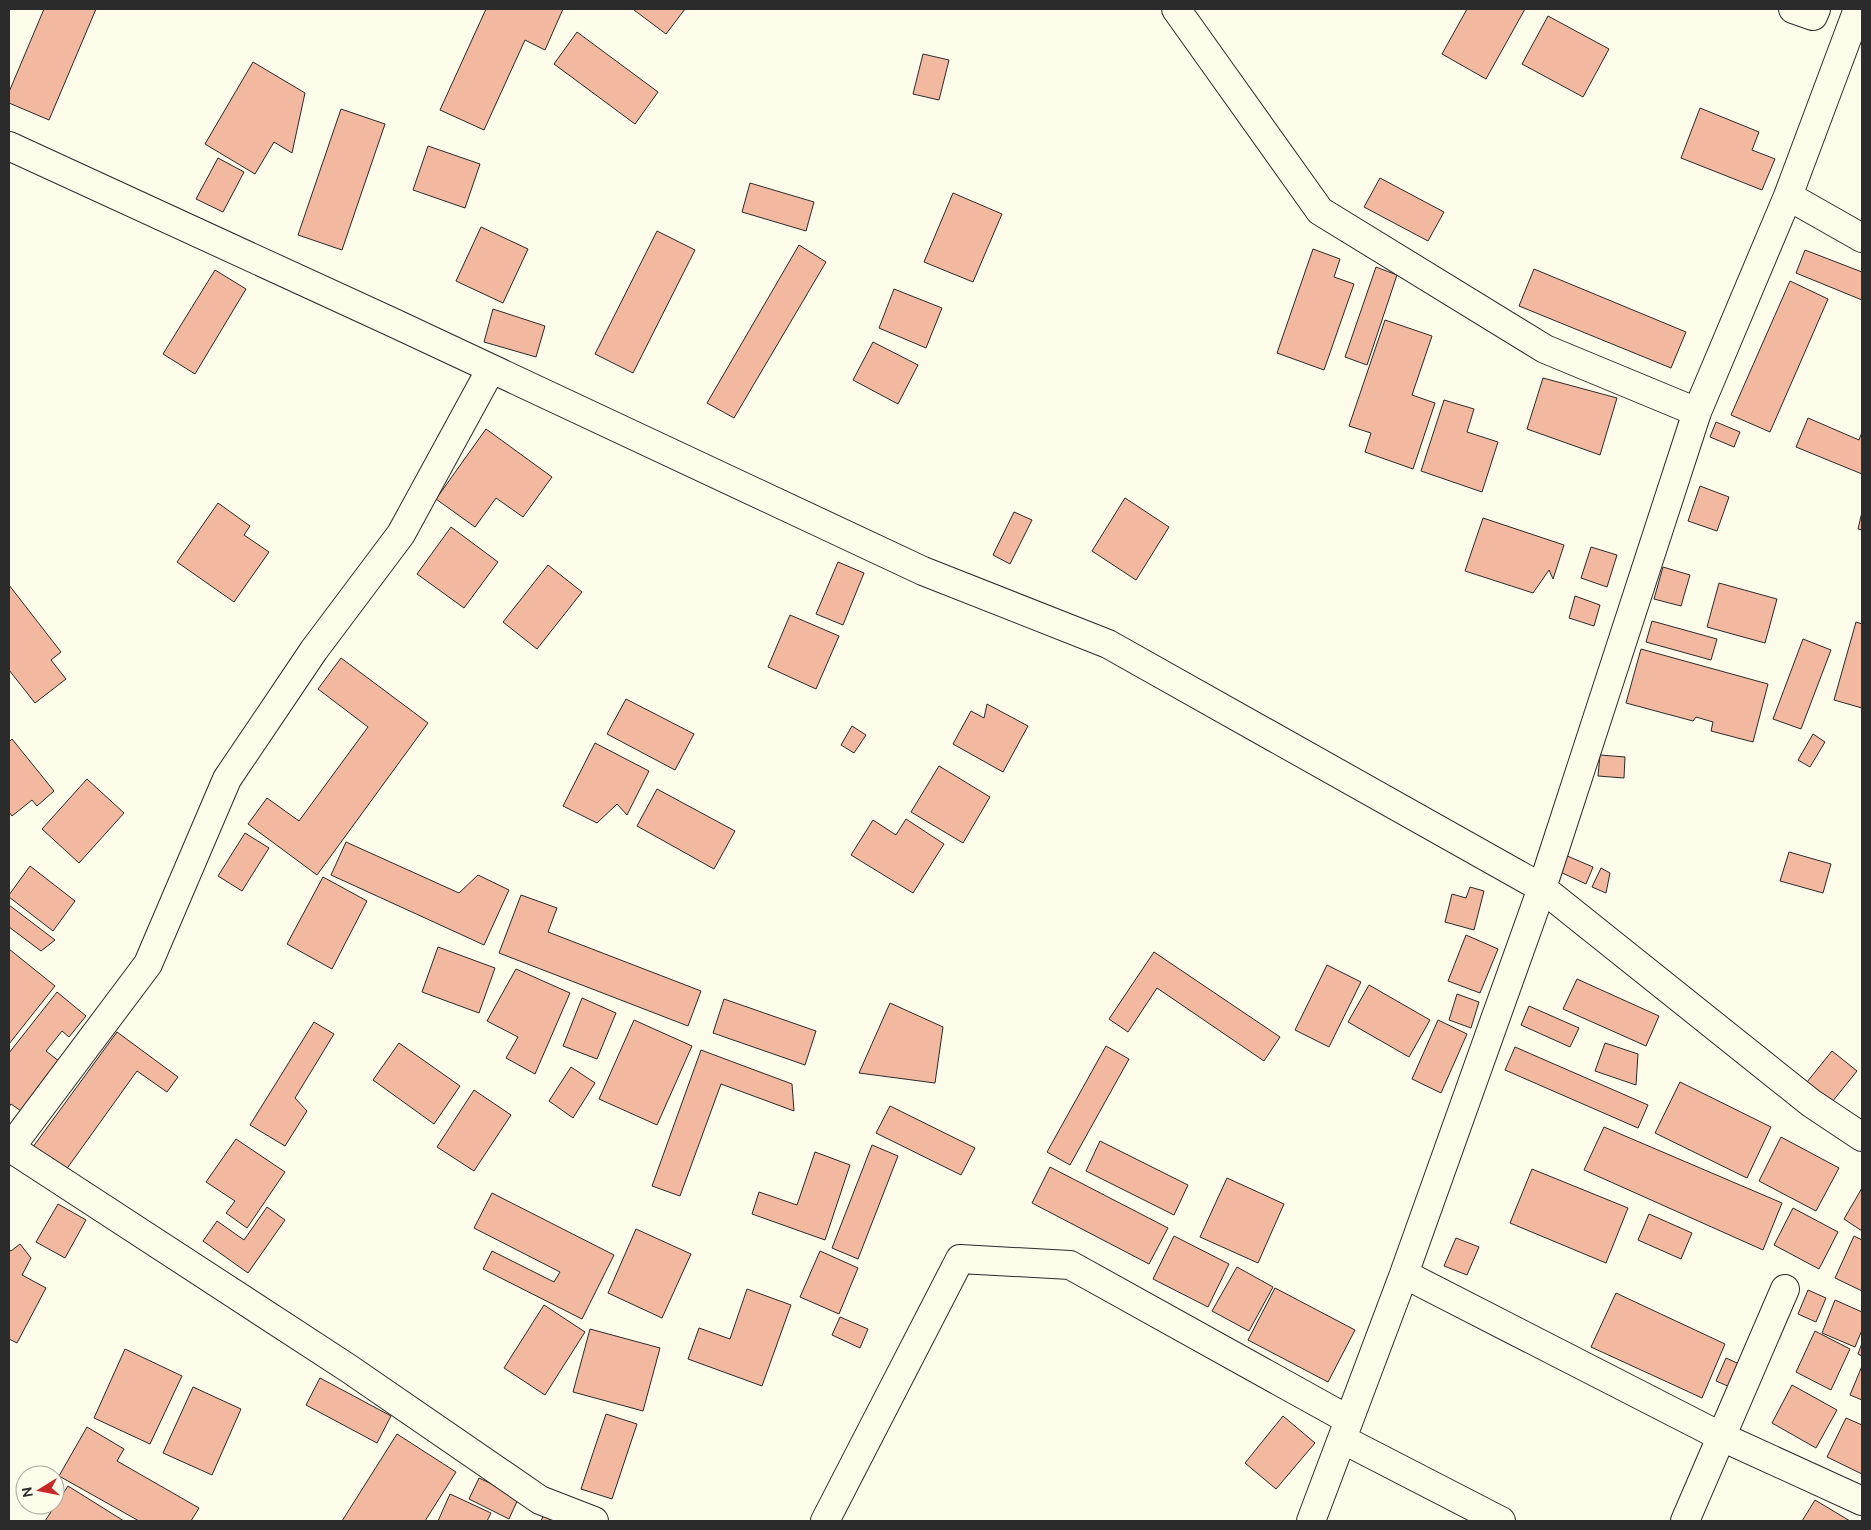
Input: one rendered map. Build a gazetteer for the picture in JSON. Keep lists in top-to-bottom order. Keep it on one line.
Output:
{"north":"left"}
